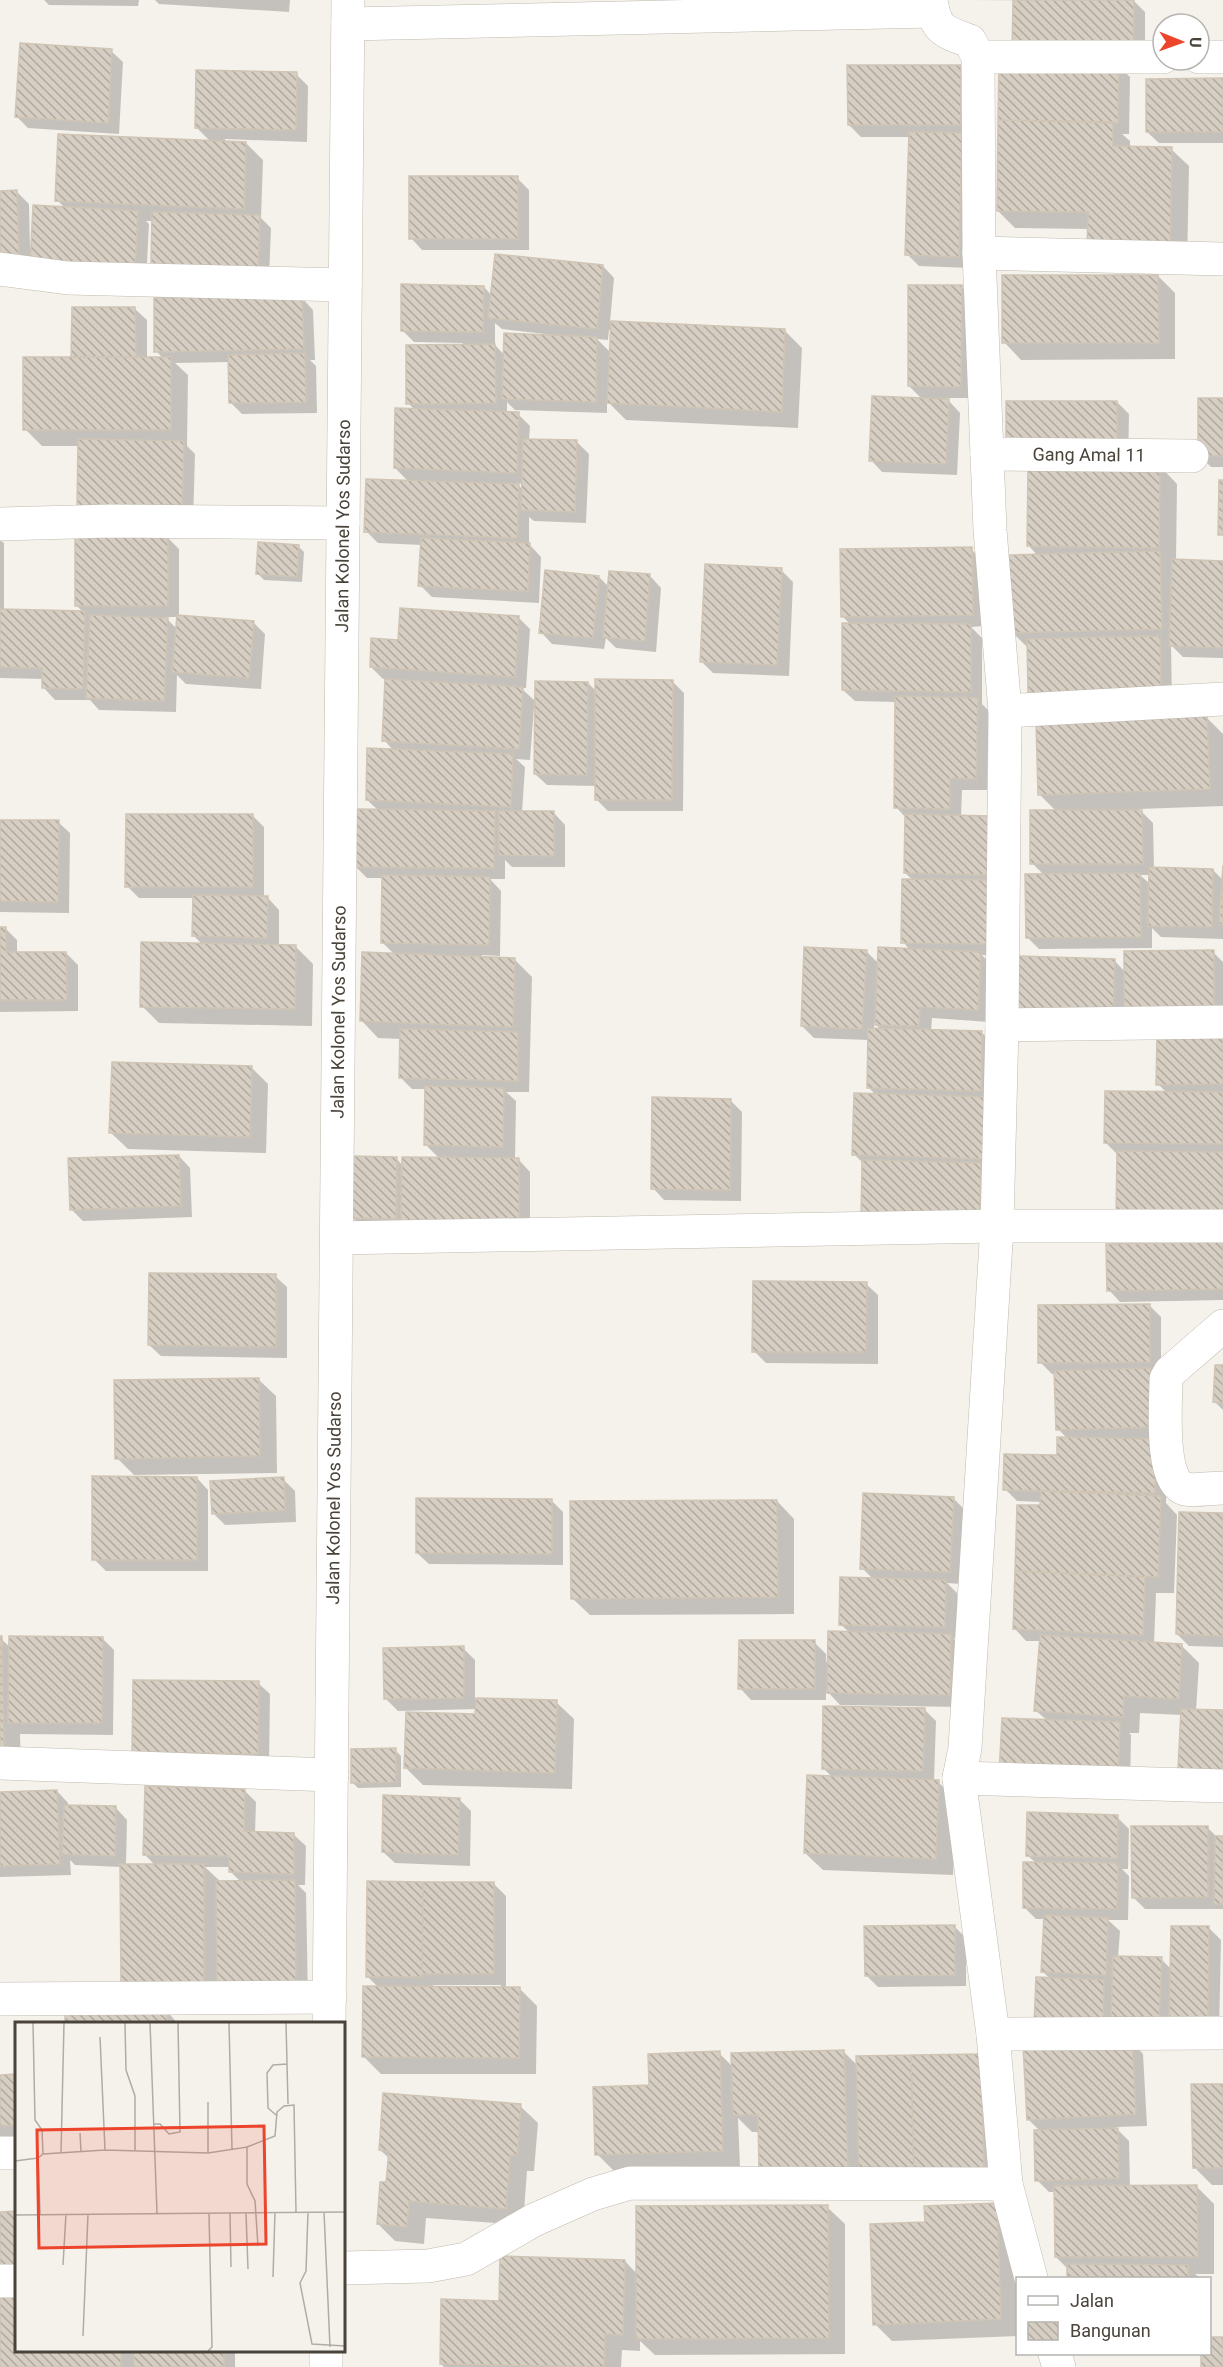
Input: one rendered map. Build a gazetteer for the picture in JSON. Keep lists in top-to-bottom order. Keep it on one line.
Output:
{"streets":{"street":["Gang Amal 11","Jalan Kolonel Yos Sudarso"]},"legend":["Jalan","Bangunan"],"north":"right"}
